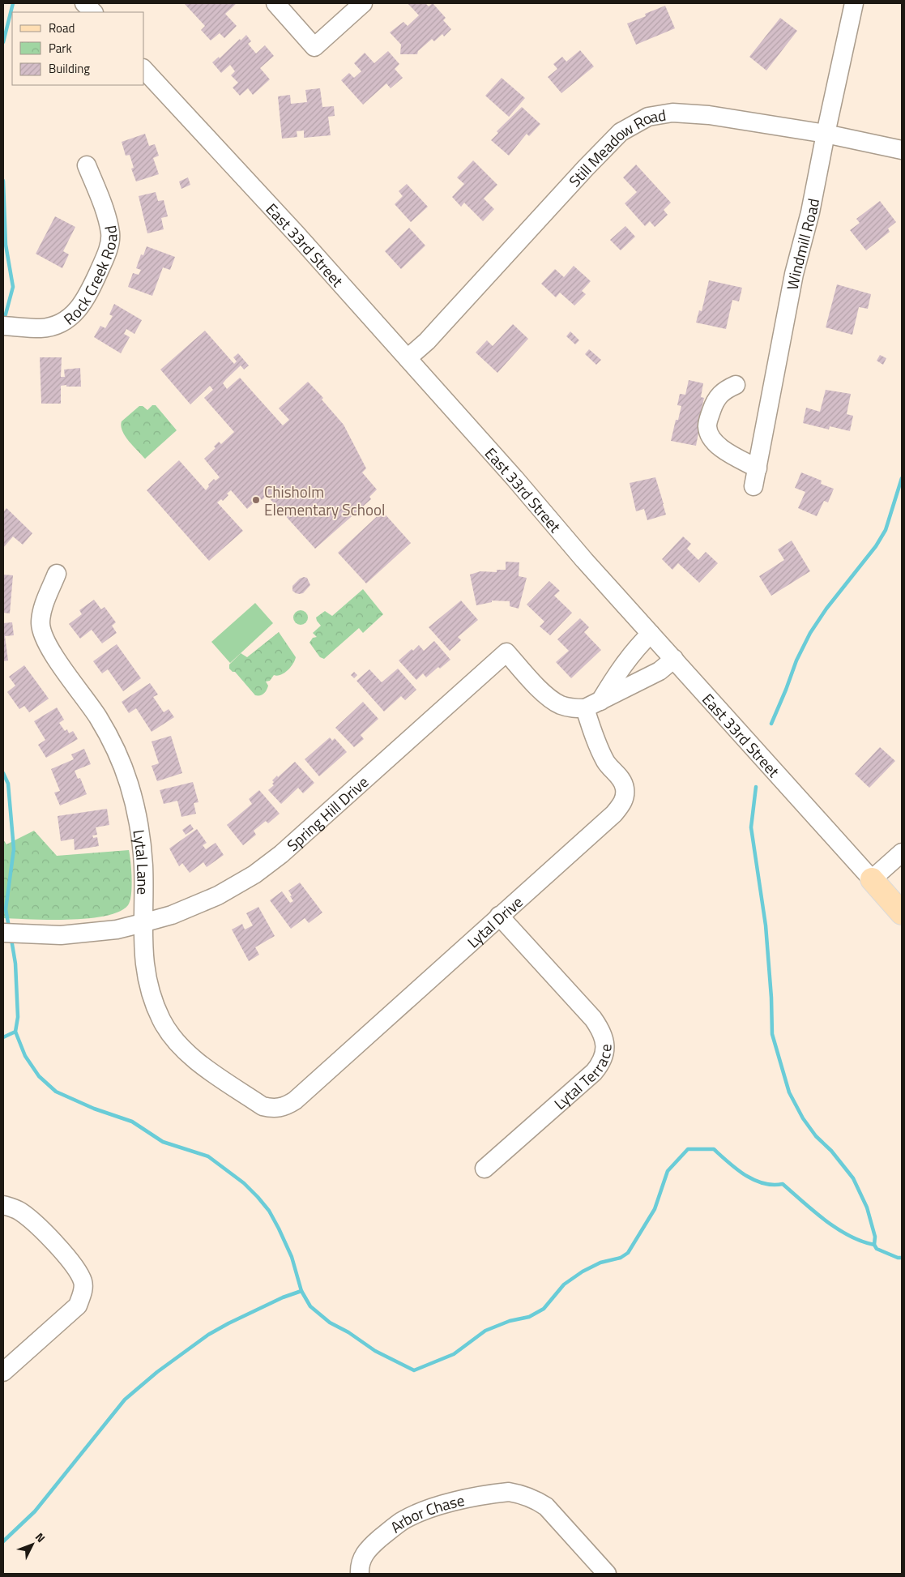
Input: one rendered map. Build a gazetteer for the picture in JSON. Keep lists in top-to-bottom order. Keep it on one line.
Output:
{"streets":{"main road":["East 33rd Street"],"street":["Still Meadow Road","Windmill Road","Rock Creek Road","Spring Hill Drive","Lytal Lane","Lytal Drive","Lytal Terrace","Arbor Chase"]},"crossings":[["Still Meadow Road","Windmill Road"],["Still Meadow Road","East 33rd Street"],["Spring Hill Drive","Lytal Lane"],["Spring Hill Drive","Lytal Drive"],["Lytal Lane","Lytal Drive"],["Lytal Drive","Lytal Terrace"]],"places":["Chisholm Elementary School"],"legend":["Road","Park","Building"],"north":"top right"}
